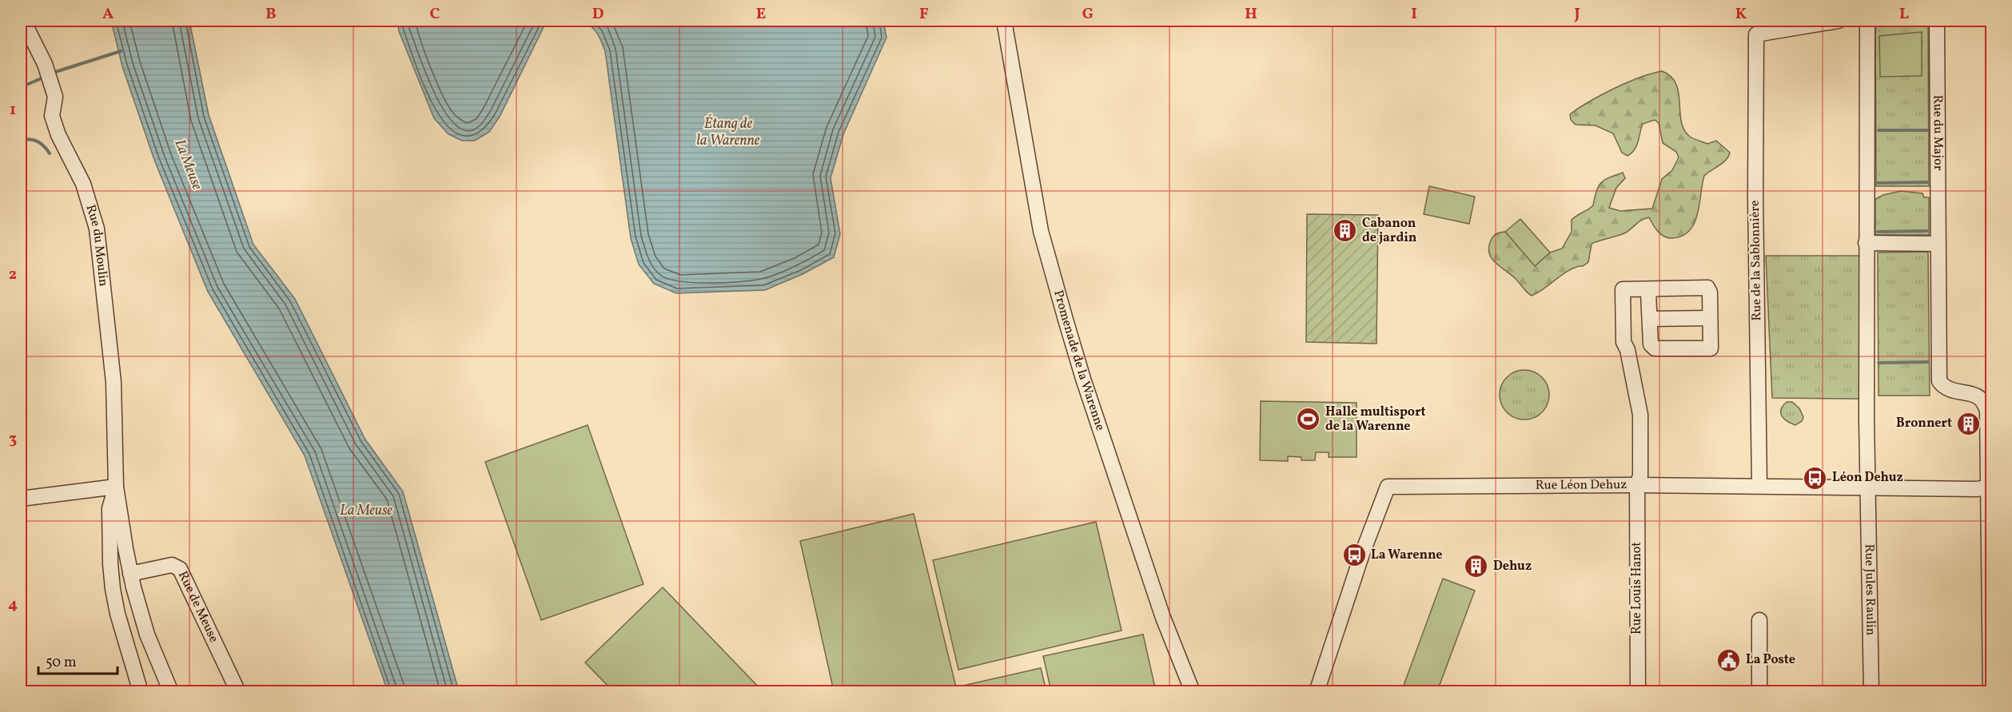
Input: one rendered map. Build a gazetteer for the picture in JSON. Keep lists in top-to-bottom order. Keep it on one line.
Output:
{"streets":{"street":["Rue du Major","Rue du Moulin","Rue de la Sablonnière","Promenade de la Warenne","Rue Léon Dehuz","Rue Louis Hanot","Rue Jules Raulin","Rue de Meuse"]},"crossings":[["Rue du Moulin","Rue de Meuse"],["Rue de la Sablonnière","Rue Léon Dehuz"],["Rue Léon Dehuz","Rue Louis Hanot"],["Rue Léon Dehuz","Rue Jules Raulin"]],"water":["Étang de la Warenne","La Meuse"],"places":{"building":["Cabanon de jardin","Bronnert","Dehuz"],"sports":["Halle multisport de la Warenne"],"bus stop":["Léon Dehuz","La Warenne"],"public building":["La Poste"]},"scale_bar":"50 m","grid":{"columns":["A","B","C","D","E","F","G","H","I","J","K","L"],"rows":["1","2","3","4"]}}
